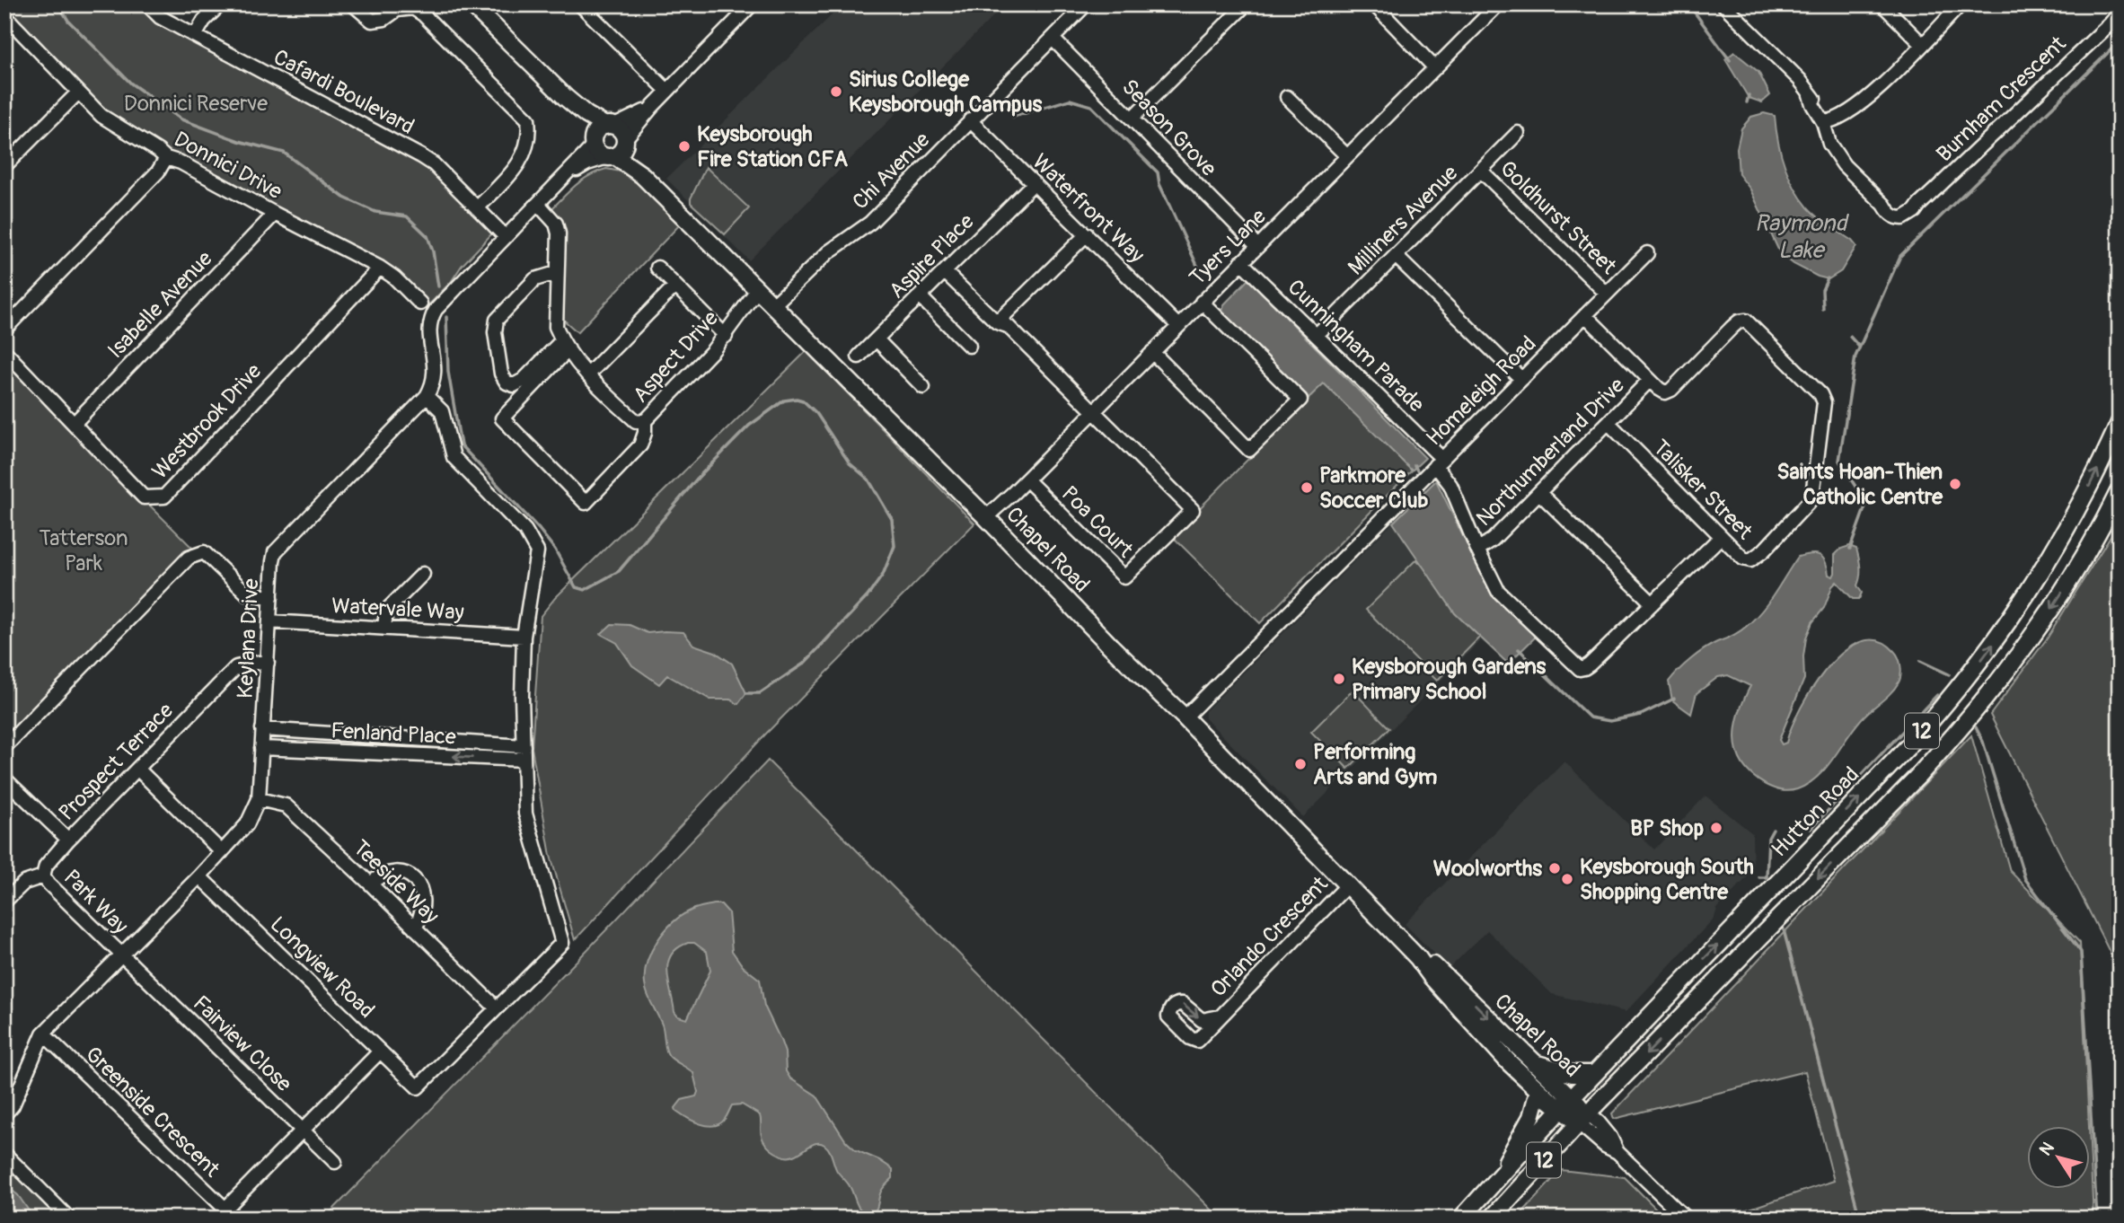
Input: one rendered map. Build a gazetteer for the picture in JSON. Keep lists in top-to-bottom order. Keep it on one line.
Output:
{"streets":{"main road":["Chapel Road","12","Hutton Road"],"street":["Cafardi Boulevard","Burnham Crescent","Season Grove","Donnici Drive","Chi Avenue","Waterfront Way","Goldhurst Street","Milliners Avenue","Tyers Lane","Aspire Place","Isabelle Avenue","Cunningham Parade","Aspect Drive","Homeleigh Road","Westbrook Drive","Northumberland Drive","Talisker Street","Poa Court","Watervale Way","Keylana Drive","Fenland Place","Prospect Terrace","Teeside Way","Park Way","Orlando Crescent","Longview Road","Fairview Close","Greenside Crescent"]},"crossings":[["Cafardi Boulevard","Keylana Drive"],["Season Grove","Chi Avenue"],["Season Grove","Tyers Lane"],["Donnici Drive","Isabelle Avenue"],["Donnici Drive","Westbrook Drive"],["Chi Avenue","Waterfront Way"],["Chi Avenue","Chapel Road"],["Waterfront Way","Tyers Lane"],["Waterfront Way","Aspire Place"],["Goldhurst Street","Milliners Avenue"],["Goldhurst Street","Homeleigh Road"],["Milliners Avenue","Cunningham Parade"],["Tyers Lane","Cunningham Parade"],["Tyers Lane","Poa Court"],["Tyers Lane","Chapel Road"],["Isabelle Avenue","Westbrook Drive"],["Cunningham Parade","Homeleigh Road"],["Cunningham Parade","Northumberland Drive"],["Aspect Drive","Chapel Road"],["Aspect Drive","Keylana Drive"],["Homeleigh Road","Chapel Road"],["Northumberland Drive","Talisker Street"],["Chapel Road","Keylana Drive"],["Chapel Road","12"],["Chapel Road","Hutton Road"],["Chapel Road","Orlando Crescent"],["Watervale Way","Keylana Drive"],["Keylana Drive","Fenland Place"],["Keylana Drive","Prospect Terrace"],["Keylana Drive","Teeside Way"],["Keylana Drive","Park Way"],["Keylana Drive","Longview Road"],["Keylana Drive","Fairview Close"],["Keylana Drive","Greenside Crescent"],["Prospect Terrace","Park Way"],["Teeside Way","Longview Road"],["Park Way","Fairview Close"]],"water":["Raymond Lake"],"parks":["Donnici Reserve","Tatterson Park"],"places":["Sirius College Keysborough Campus","Keysborough Fire Station CFA","Saints Hoan-Thien Catholic Centre","Parkmore Soccer Club","Keysborough Gardens Primary School","Performing Arts and Gym","BP Shop","Woolworths","Keysborough South Shopping Centre"],"north":"top left"}
